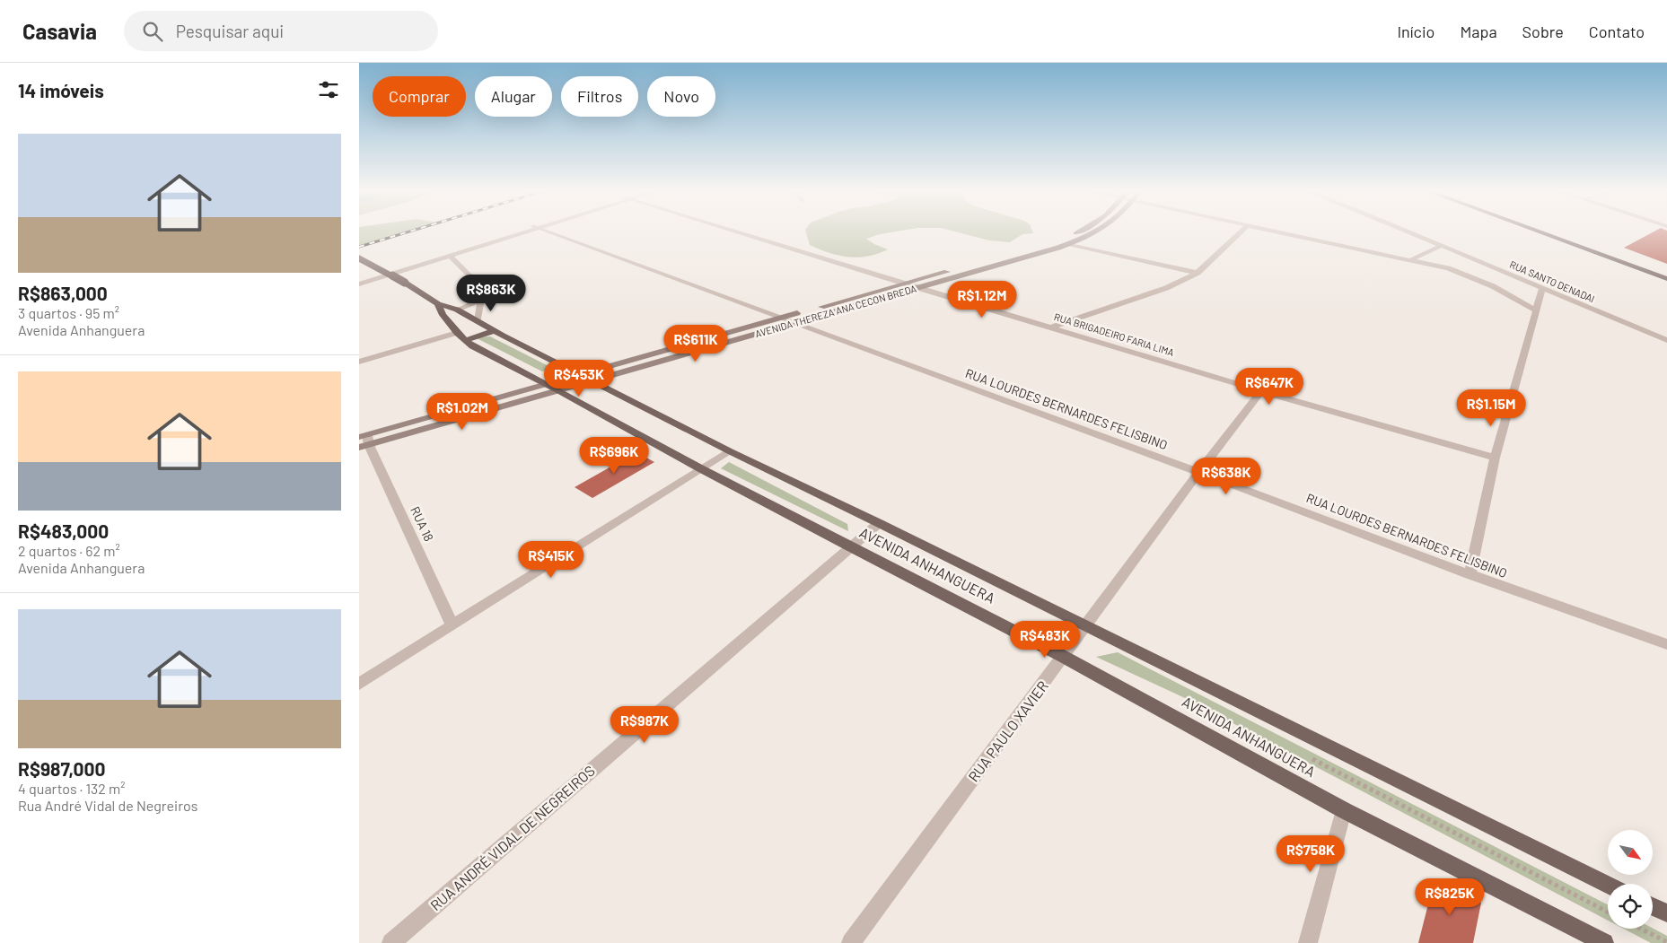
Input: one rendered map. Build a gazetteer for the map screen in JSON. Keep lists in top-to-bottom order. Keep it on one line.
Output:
{"streets":{"main road":["AVENIDA THEREZA ANA CECON BREDA","AVENIDA ANHANGUERA"],"street":["RUA SANTO DENADAI","RUA BRIGADEIRO FARIA LIMA","RUA LOURDES BERNARDES FELISBINO","RUA 18","RUA PAULO XAVIER","RUA ANDRÉ VIDAL DE NEGREIROS"]},"crossings":[["AVENIDA THEREZA ANA CECON BREDA","RUA BRIGADEIRO FARIA LIMA"],["AVENIDA THEREZA ANA CECON BREDA","RUA LOURDES BERNARDES FELISBINO"],["AVENIDA THEREZA ANA CECON BREDA","RUA 18"],["AVENIDA THEREZA ANA CECON BREDA","AVENIDA ANHANGUERA"],["RUA BRIGADEIRO FARIA LIMA","RUA PAULO XAVIER"],["RUA LOURDES BERNARDES FELISBINO","RUA PAULO XAVIER"],["AVENIDA ANHANGUERA","RUA PAULO XAVIER"],["AVENIDA ANHANGUERA","RUA ANDRÉ VIDAL DE NEGREIROS"]],"north":"bottom right","page":{"header":"Casavia","search":"Pesquisar aqui","nav":["Início","Mapa","Sobre","Contato"],"heading":"14 imóveis","chip":["Comprar","Alugar","Filtros","Novo"],"list":[{"name":"R$863,000","note":"3 quartos · 95 m² · Avenida Anhanguera"},{"name":"R$483,000","note":"2 quartos · 62 m² · Avenida Anhanguera"},{"name":"R$987,000","note":"4 quartos · 132 m² · Rua André Vidal de Negreiros"}],"price":["R$863K","R$1.12M","R$611K","R$453K","R$647K","R$1.15M","R$1.02M","R$696K","R$638K","R$415K","R$483K","R$987K","R$758K","R$825K"]}}
